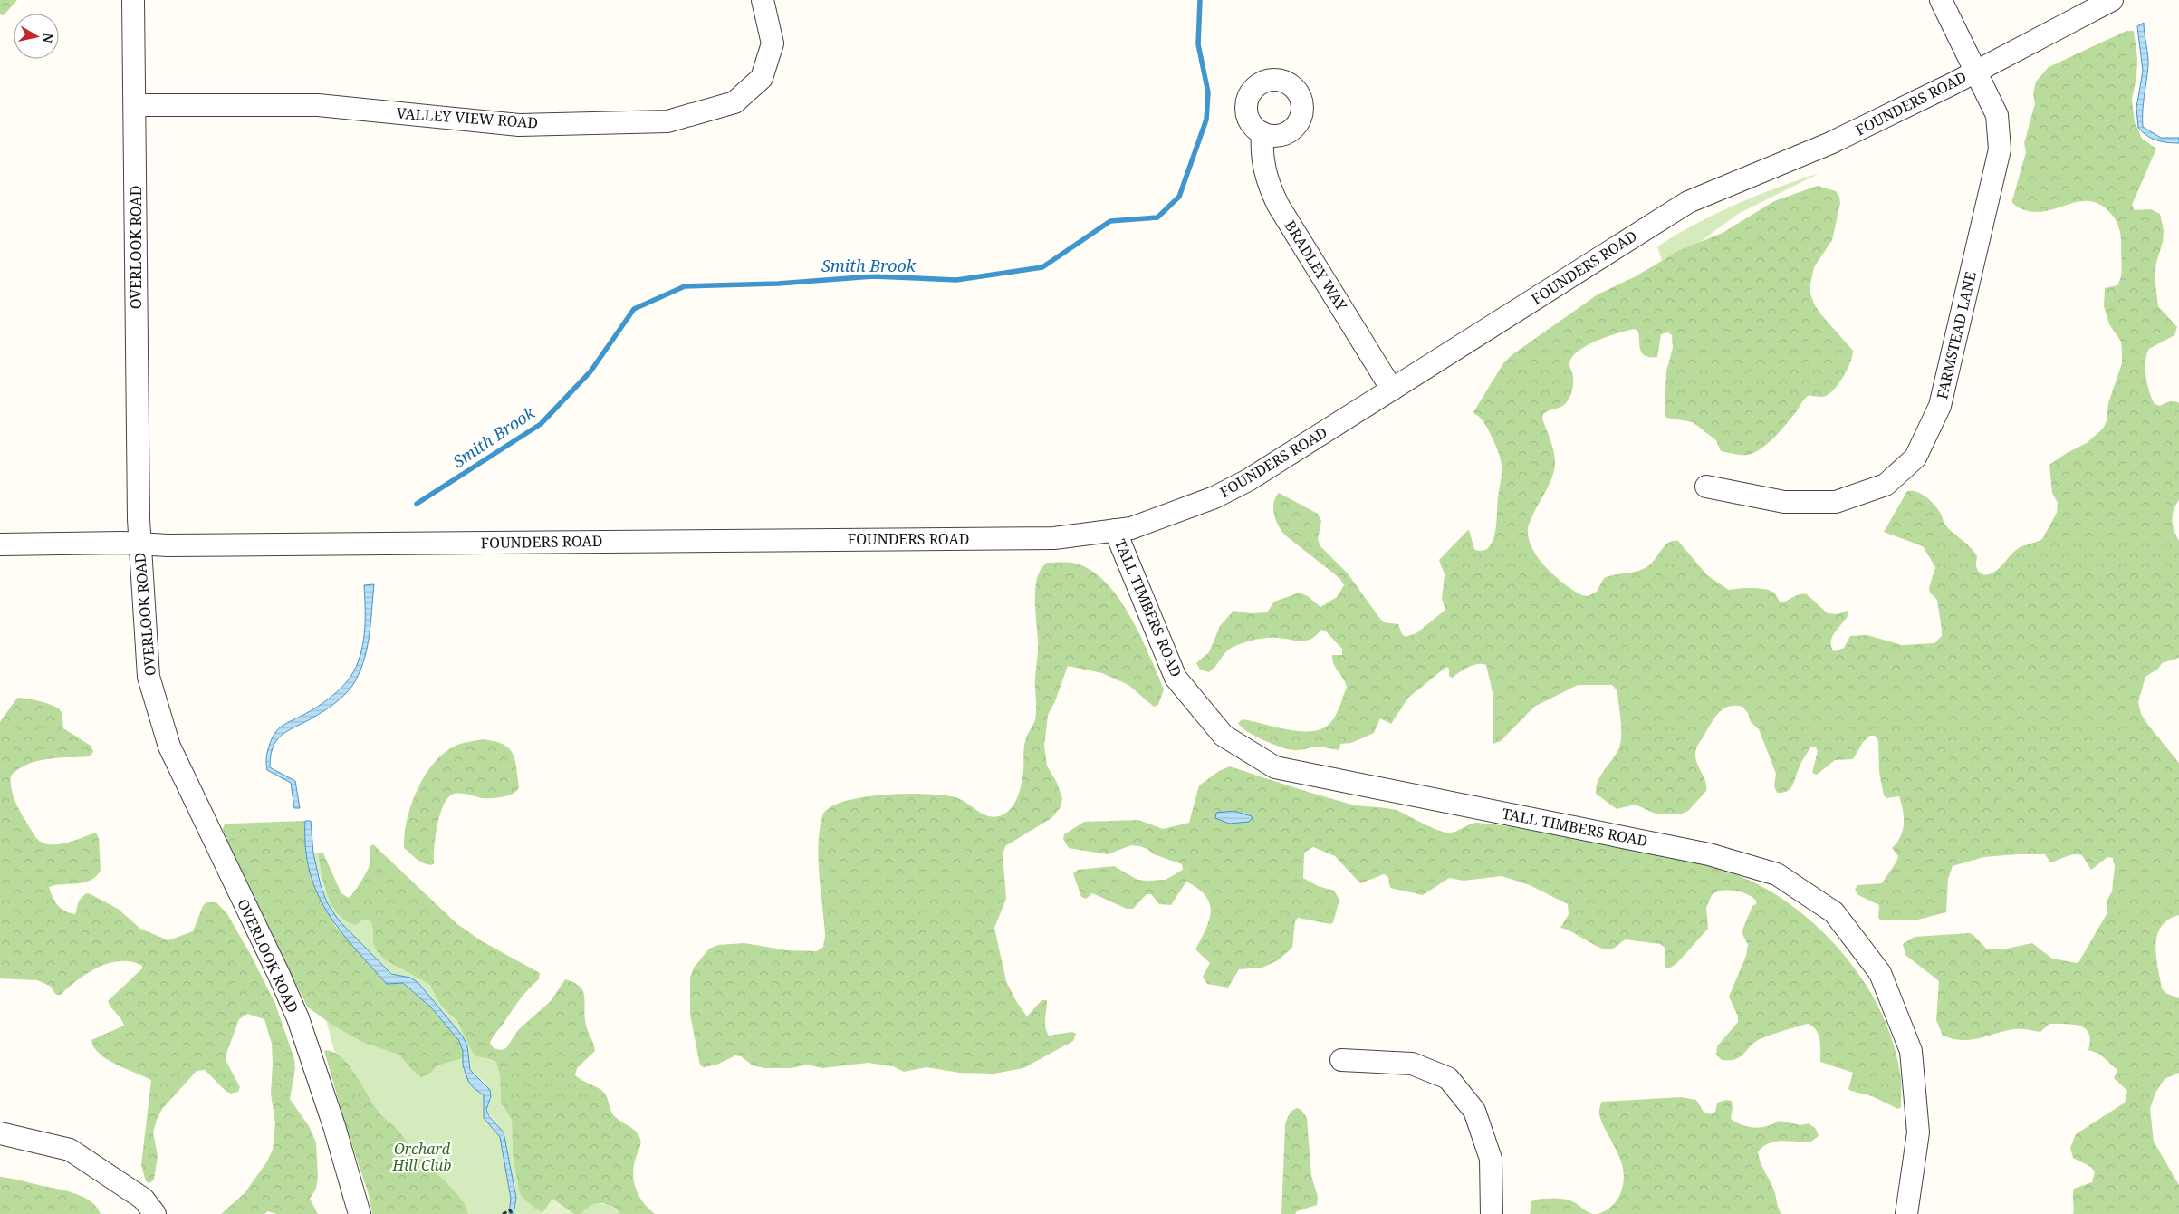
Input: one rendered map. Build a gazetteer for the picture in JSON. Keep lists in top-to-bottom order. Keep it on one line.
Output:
{"streets":{"street":["FOUNDERS ROAD","VALLEY VIEW ROAD","OVERLOOK ROAD","BRADLEY WAY","FARMSTEAD LANE","TALL TIMBERS ROAD"]},"crossings":[["FOUNDERS ROAD","OVERLOOK ROAD"],["FOUNDERS ROAD","BRADLEY WAY"],["FOUNDERS ROAD","FARMSTEAD LANE"],["FOUNDERS ROAD","TALL TIMBERS ROAD"],["VALLEY VIEW ROAD","OVERLOOK ROAD"]],"water":["Smith Brook"],"parks":["Orchard Hill Club"],"north":"right"}
